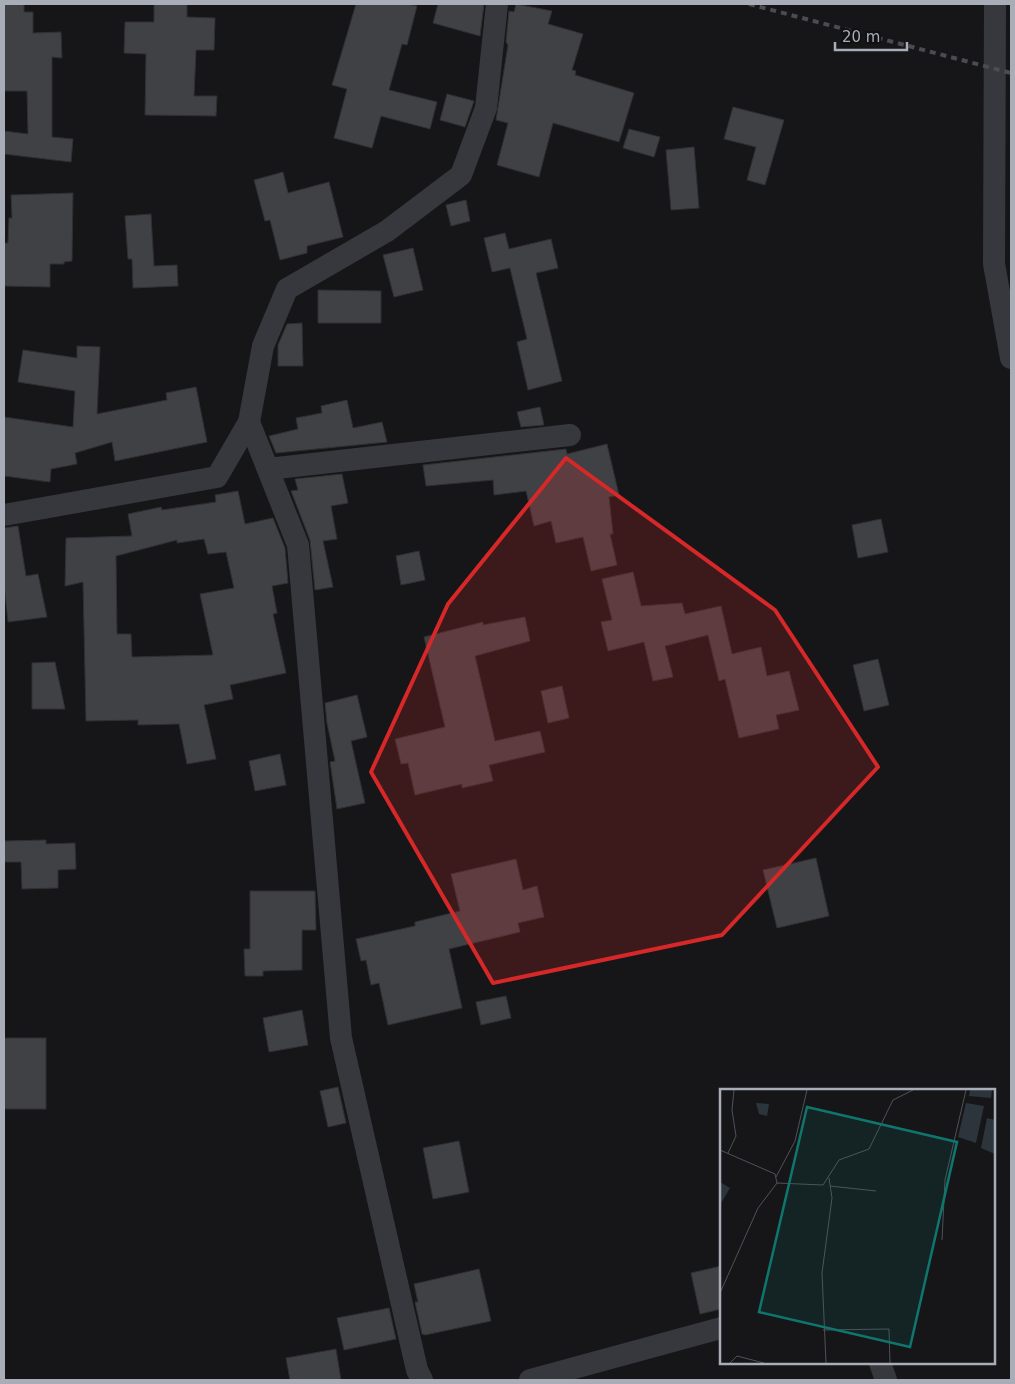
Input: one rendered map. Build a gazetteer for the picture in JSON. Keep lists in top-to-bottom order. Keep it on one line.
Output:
{"scale_bar":"20 m"}
